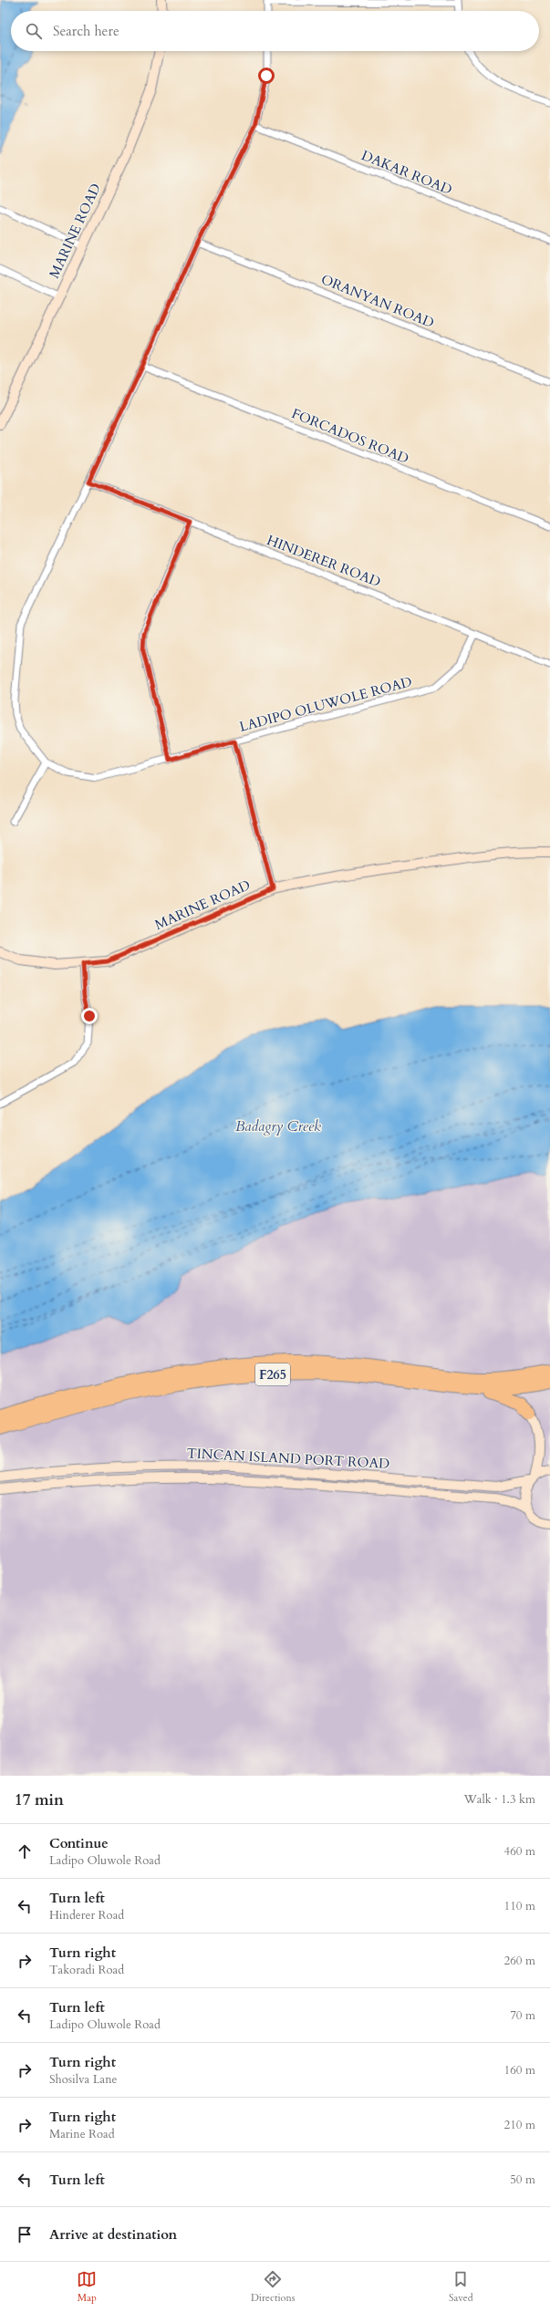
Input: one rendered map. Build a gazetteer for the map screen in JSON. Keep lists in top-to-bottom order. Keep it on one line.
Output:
{"streets":{"highway":["F265"],"street":["DAKAR ROAD","MARINE ROAD","ORANYAN ROAD","FORCADOS ROAD","HINDERER ROAD","LADIPO OLUWOLE ROAD","TINCAN ISLAND PORT ROAD"]},"crossings":[["DAKAR ROAD","LADIPO OLUWOLE ROAD"],["ORANYAN ROAD","LADIPO OLUWOLE ROAD"],["FORCADOS ROAD","LADIPO OLUWOLE ROAD"],["HINDERER ROAD","LADIPO OLUWOLE ROAD"]],"water":["Badagry Creek"],"page":{"search":"Search here","heading":["17 min","Walk · 1.3 km"],"list":[["Continue","Ladipo Oluwole Road","460 m"],["Turn left","Hinderer Road","110 m"],["Turn right","Takoradi Road","260 m"],["Turn left","Ladipo Oluwole Road","70 m"],["Turn right","Shosilva Lane","160 m"],["Turn right","Marine Road","210 m"],["Turn left","50 m"],"Arrive at destination"],"nav":["Map","Directions","Saved"]}}
